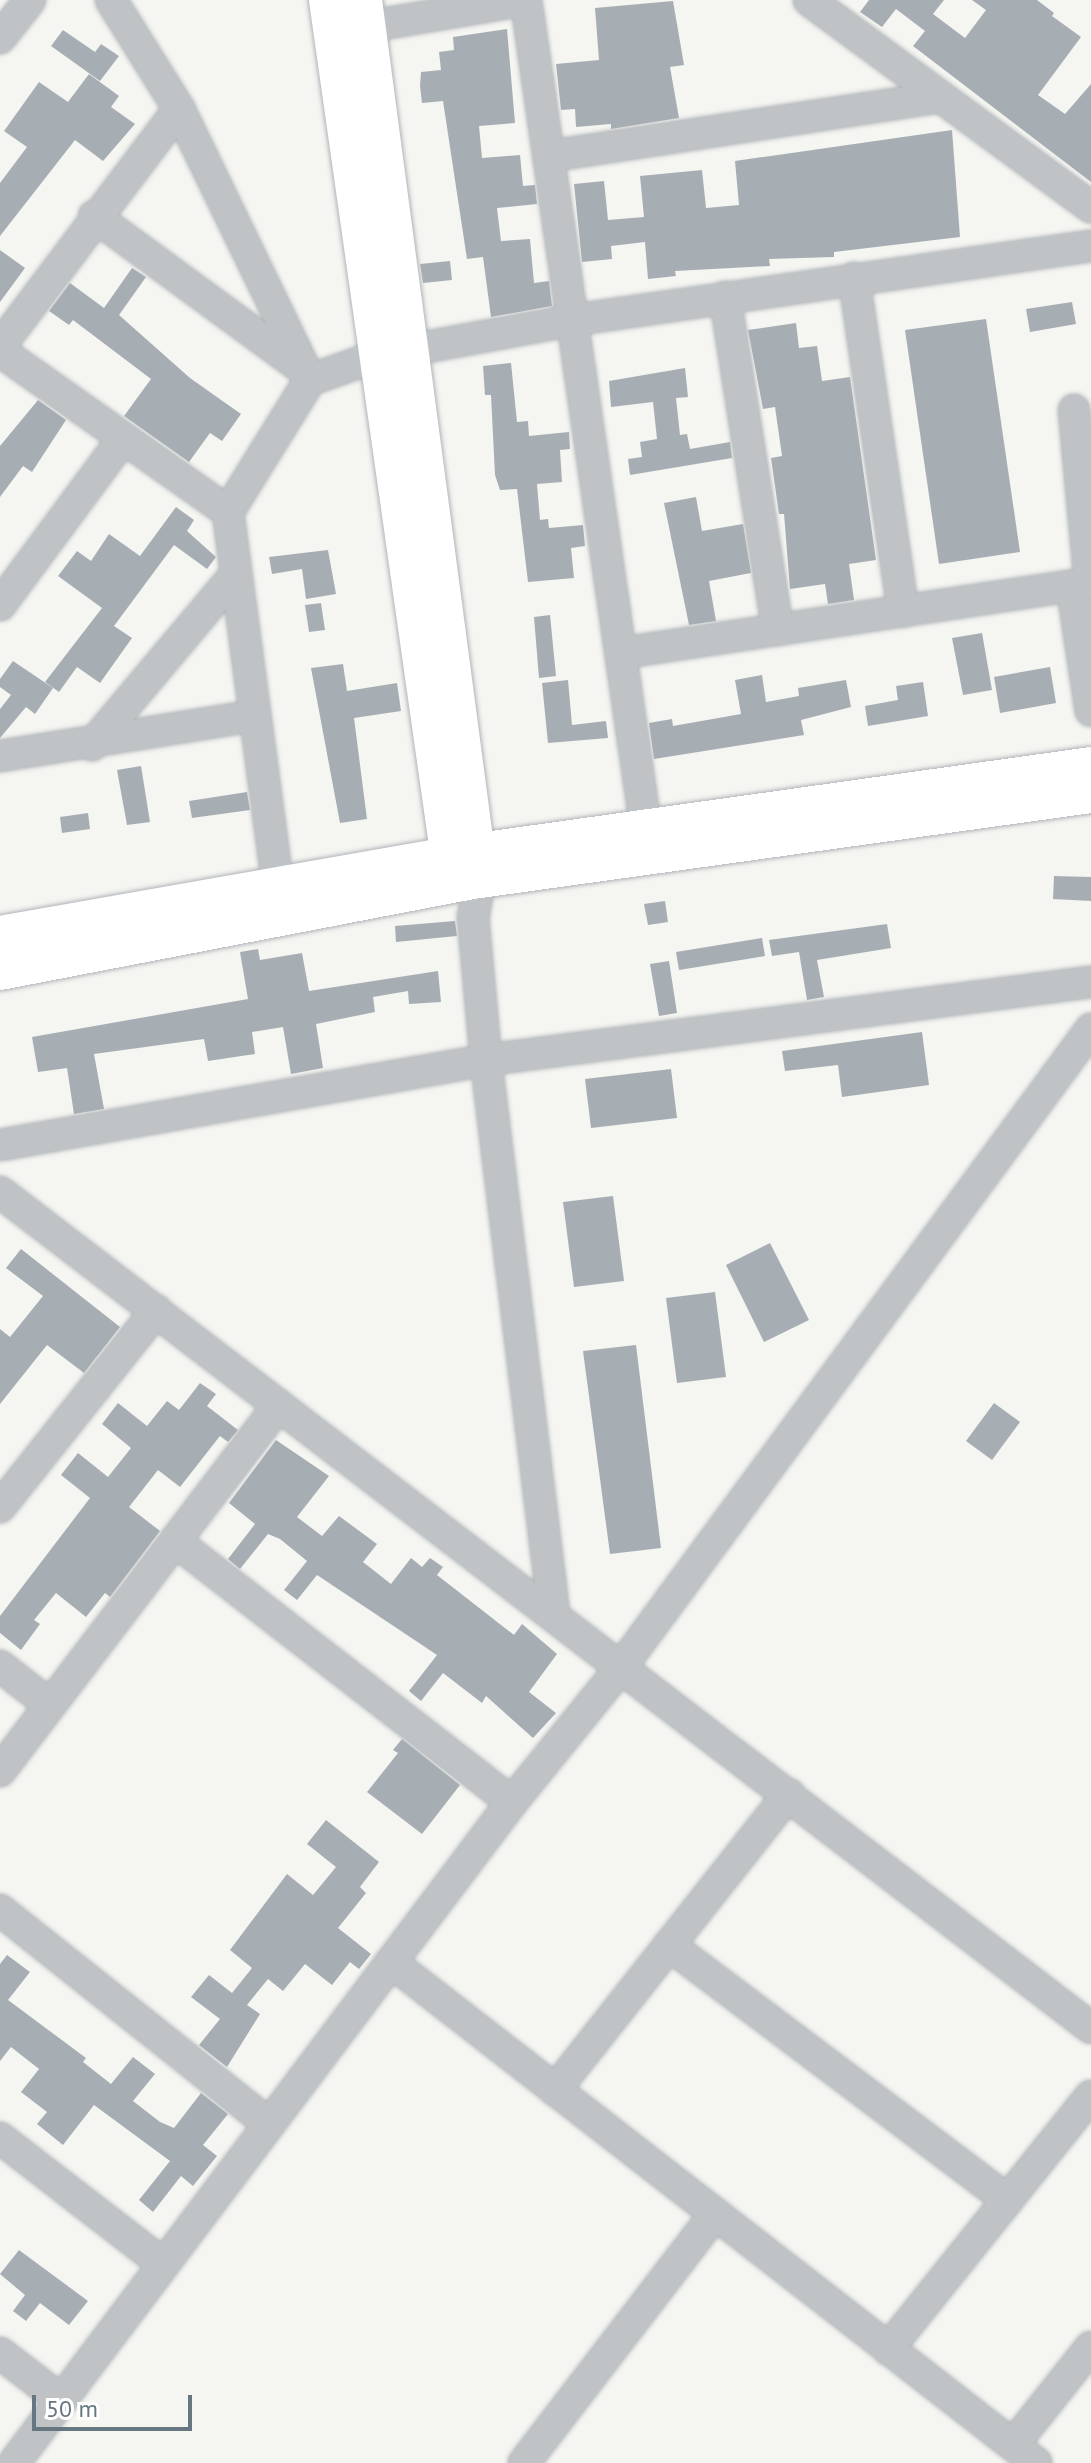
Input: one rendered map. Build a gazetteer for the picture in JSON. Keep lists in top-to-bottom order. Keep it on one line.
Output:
{"scale_bar":"50 m"}
